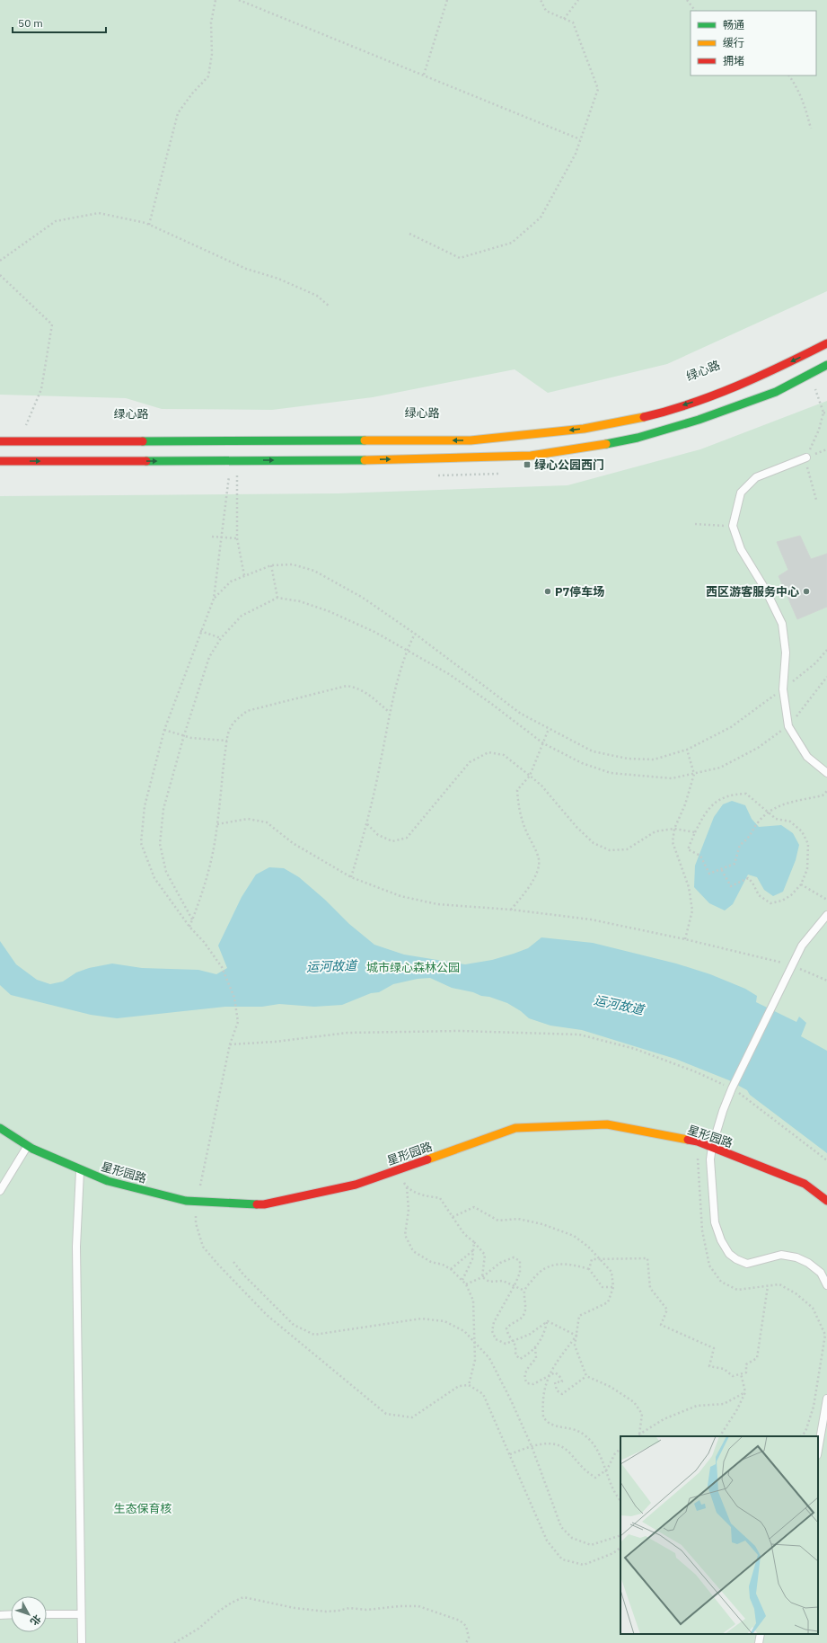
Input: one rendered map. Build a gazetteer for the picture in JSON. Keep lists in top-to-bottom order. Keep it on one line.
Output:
{"streets":{"main road":["星形园路"]},"water":["运河故道"],"parks":["城市绿心森林公园","生态保育核"],"places":{"transit":["绿心公园西门"],"other":["P7停车场","西区游客服务中心"]},"legend":["畅通","缓行","拥堵"],"scale_bar":"50 m","north":"bottom right"}
